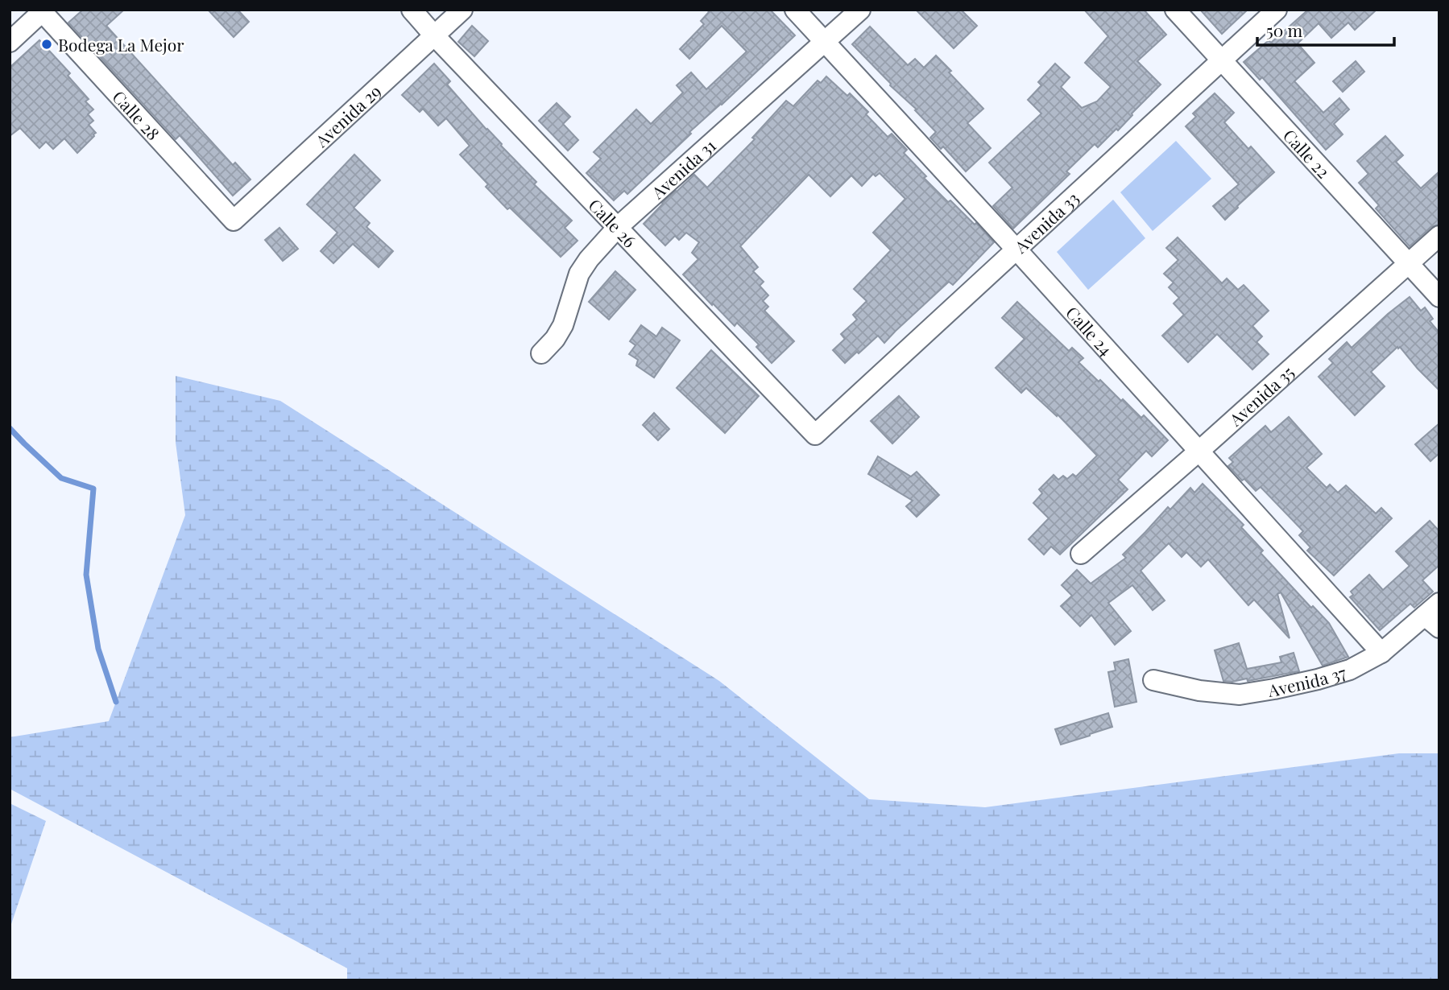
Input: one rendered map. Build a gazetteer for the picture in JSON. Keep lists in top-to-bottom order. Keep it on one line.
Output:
{"streets":{"street":["Calle 28","Avenida 29","Calle 22","Avenida 31","Calle 26","Avenida 33","Calle 24","Avenida 35","Avenida 37"]},"crossings":[["Calle 28","Avenida 29"],["Avenida 29","Calle 26"],["Calle 22","Avenida 33"],["Calle 22","Avenida 35"],["Avenida 31","Calle 26"],["Avenida 31","Calle 24"],["Calle 26","Avenida 33"],["Avenida 33","Calle 24"],["Calle 24","Avenida 35"],["Calle 24","Avenida 37"]],"places":["Bodega La Mejor"],"scale_bar":"50 m"}
